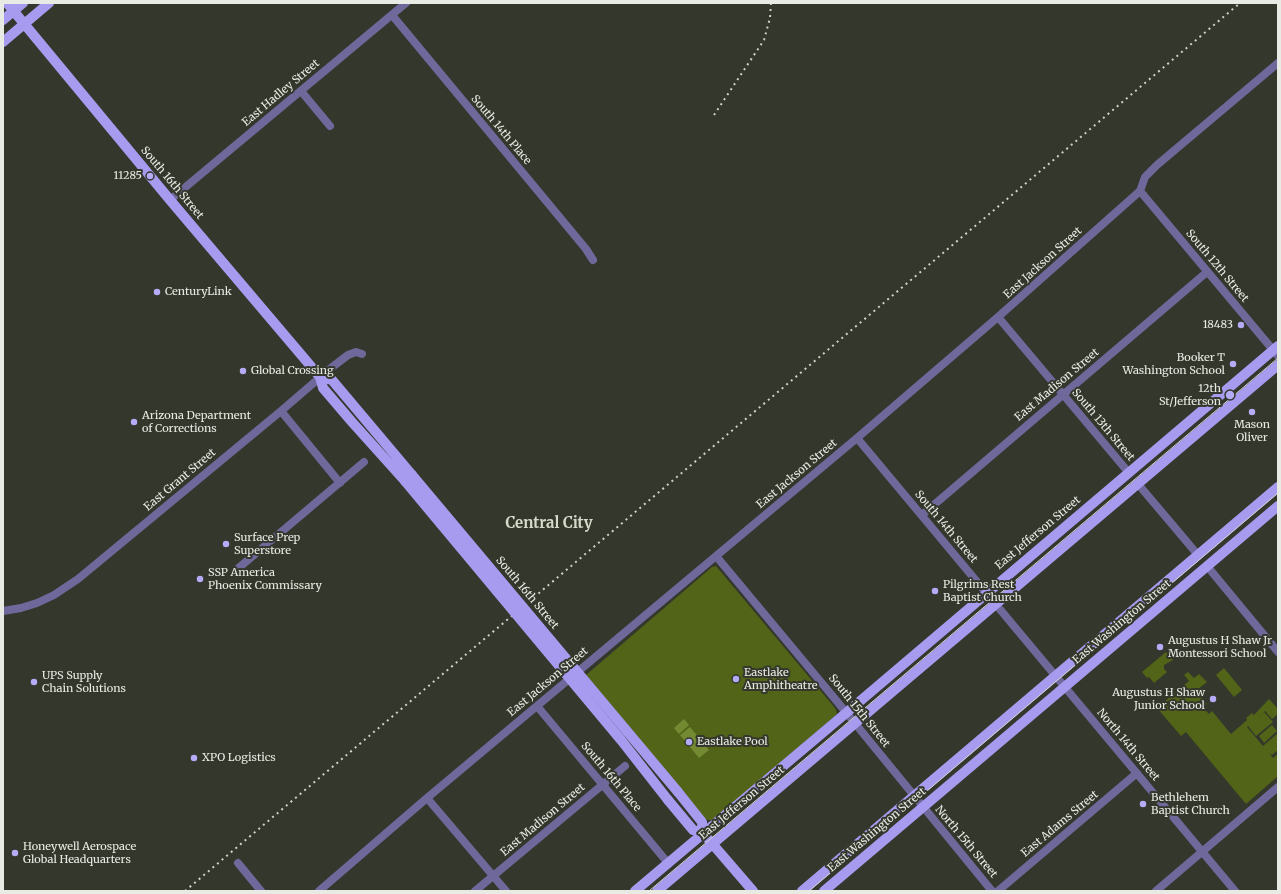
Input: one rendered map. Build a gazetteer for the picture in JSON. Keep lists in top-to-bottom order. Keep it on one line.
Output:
{"streets":{"main road":["South 16th Street","East Jefferson Street","East Washington Street"],"street":["East Hadley Street","South 14th Place","East Jackson Street","South 12th Street","East Madison Street","South 13th Street","East Grant Street","South 14th Street","South 15th Street","North 14th Street","South 16th Place","East Adams Street","North 15th Street"]},"crossings":[["East Hadley Street","South 14th Place"],["East Hadley Street","South 16th Street"],["South 16th Street","East Grant Street"],["South 16th Street","East Jefferson Street"],["East Jackson Street","South 12th Street"],["East Jackson Street","South 13th Street"],["East Jackson Street","South 14th Street"],["East Jackson Street","South 15th Street"],["East Jackson Street","South 16th Place"],["South 12th Street","East Madison Street"],["South 12th Street","East Jefferson Street"],["East Madison Street","South 13th Street"],["East Madison Street","South 14th Street"],["East Madison Street","South 16th Place"],["South 13th Street","East Jefferson Street"],["South 14th Street","East Jefferson Street"],["South 14th Street","East Washington Street"],["South 14th Street","North 14th Street"],["East Jefferson Street","South 15th Street"],["East Jefferson Street","South 16th Place"],["East Washington Street","South 15th Street"],["East Washington Street","North 14th Street"],["East Washington Street","North 15th Street"],["South 15th Street","North 15th Street"],["North 14th Street","East Adams Street"]],"districts":["Central City"],"places":["11285","CenturyLink","18483","Booker T Washington School","Global Crossing","12th St/Jefferson","Mason Oliver","Arizona Department of Corrections","Surface Prep Superstore","SSP America Phoenix Commissary","Pilgrims Rest Baptist Church","Augustus H Shaw Jr Montessori School","Eastlake Amphitheatre","UPS Supply Chain Solutions","Augustus H Shaw Junior School","Eastlake Pool","XPO Logistics","Bethlehem Baptist Church","Honeywell Aerospace Global Headquarters"]}
